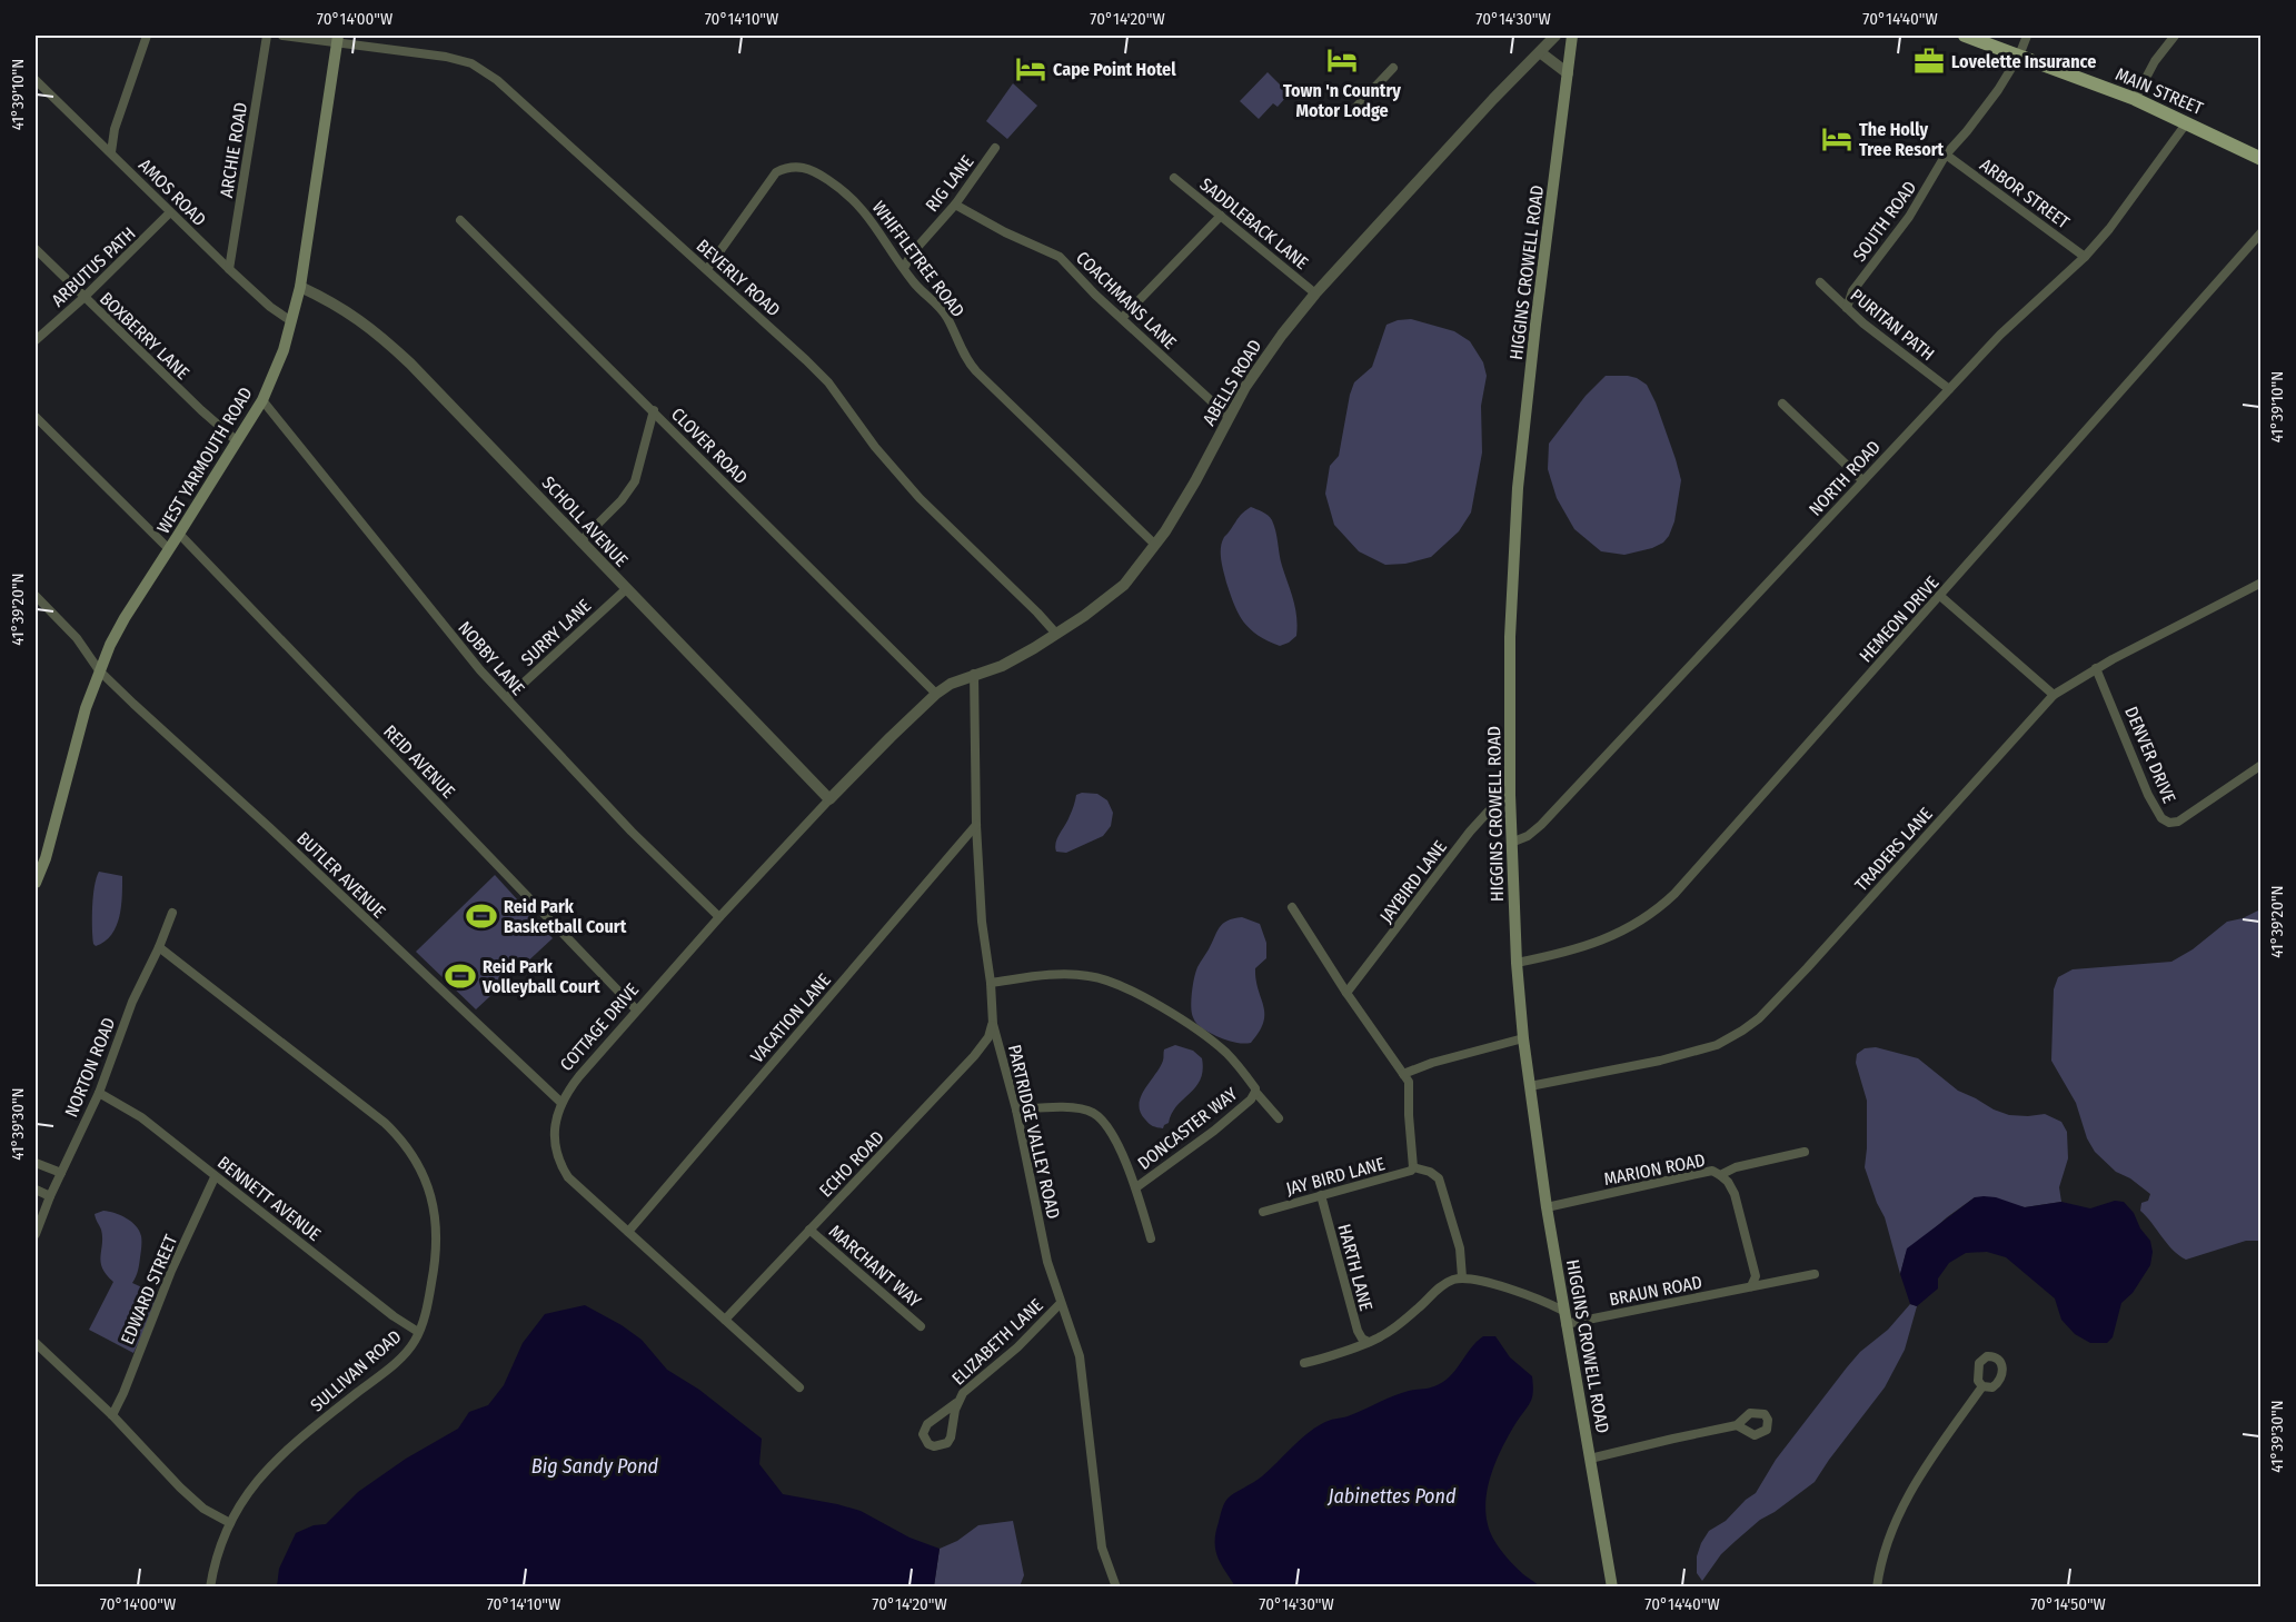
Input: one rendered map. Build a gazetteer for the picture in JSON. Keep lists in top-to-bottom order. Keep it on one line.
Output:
{"streets":{"main road":["MAIN STREET","HIGGINS CROWELL ROAD","WEST YARMOUTH ROAD"],"street":["ARCHIE ROAD","RIG LANE","AMOS ROAD","ARBOR STREET","SOUTH ROAD","SADDLEBACK LANE","WHIFFLETREE ROAD","ARBUTUS PATH","BEVERLY ROAD","COACHMANS LANE","PURITAN PATH","BOXBERRY LANE","ABELLS ROAD","CLOVER ROAD","NORTH ROAD","SCHOLL AVENUE","HEMEON DRIVE","SURRY LANE","NOBBY LANE","DENVER DRIVE","REID AVENUE","TRADERS LANE","BUTLER AVENUE","JAYBIRD LANE","VACATION LANE","COTTAGE DRIVE","NORTON ROAD","DONCASTER WAY","PARTRIDGE VALLEY ROAD","ECHO ROAD","MARION ROAD","JAY BIRD LANE","BENNETT AVENUE","MARCHANT WAY","HARTH LANE","EDWARD STREET","BRAUN ROAD","ELIZABETH LANE","SULLIVAN ROAD"]},"crossings":[["MAIN STREET","SOUTH ROAD"],["MAIN STREET","NORTH ROAD"],["ARCHIE ROAD","AMOS ROAD"],["RIG LANE","WHIFFLETREE ROAD"],["RIG LANE","COACHMANS LANE"],["AMOS ROAD","ARBUTUS PATH"],["AMOS ROAD","WEST YARMOUTH ROAD"],["ARBOR STREET","SOUTH ROAD"],["ARBOR STREET","NORTH ROAD"],["SOUTH ROAD","PURITAN PATH"],["SADDLEBACK LANE","ABELLS ROAD"],["WHIFFLETREE ROAD","BEVERLY ROAD"],["WHIFFLETREE ROAD","ABELLS ROAD"],["ARBUTUS PATH","BOXBERRY LANE"],["HIGGINS CROWELL ROAD","NORTH ROAD"],["HIGGINS CROWELL ROAD","HEMEON DRIVE"],["HIGGINS CROWELL ROAD","TRADERS LANE"],["HIGGINS CROWELL ROAD","JAYBIRD LANE"],["HIGGINS CROWELL ROAD","MARION ROAD"],["HIGGINS CROWELL ROAD","BRAUN ROAD"],["BEVERLY ROAD","ABELLS ROAD"],["BEVERLY ROAD","WEST YARMOUTH ROAD"],["COACHMANS LANE","ABELLS ROAD"],["PURITAN PATH","NORTH ROAD"],["BOXBERRY LANE","WEST YARMOUTH ROAD"],["ABELLS ROAD","CLOVER ROAD"],["ABELLS ROAD","COTTAGE DRIVE"],["ABELLS ROAD","PARTRIDGE VALLEY ROAD"],["CLOVER ROAD","COTTAGE DRIVE"],["WEST YARMOUTH ROAD","SCHOLL AVENUE"],["WEST YARMOUTH ROAD","NOBBY LANE"],["WEST YARMOUTH ROAD","REID AVENUE"],["WEST YARMOUTH ROAD","BUTLER AVENUE"],["SCHOLL AVENUE","SURRY LANE"],["SCHOLL AVENUE","COTTAGE DRIVE"],["SURRY LANE","NOBBY LANE"],["NOBBY LANE","COTTAGE DRIVE"],["DENVER DRIVE","TRADERS LANE"],["REID AVENUE","COTTAGE DRIVE"],["BUTLER AVENUE","COTTAGE DRIVE"],["VACATION LANE","COTTAGE DRIVE"],["VACATION LANE","PARTRIDGE VALLEY ROAD"],["COTTAGE DRIVE","ECHO ROAD"],["NORTON ROAD","BENNETT AVENUE"],["NORTON ROAD","SULLIVAN ROAD"],["PARTRIDGE VALLEY ROAD","ECHO ROAD"],["PARTRIDGE VALLEY ROAD","ELIZABETH LANE"],["ECHO ROAD","MARCHANT WAY"],["JAY BIRD LANE","HARTH LANE"],["BENNETT AVENUE","EDWARD STREET"],["BENNETT AVENUE","SULLIVAN ROAD"]],"water":["Big Sandy Pond","Jabinettes Pond"],"places":{"hotel":["Town 'n Country Motor Lodge","Cape Point Hotel","The Holly Tree Resort"],"office":["Lovelette Insurance"],"sports":["Reid Park Basketball Court","Reid Park Volleyball Court"]},"coordinates":["70°14'00\"W","70°14'10\"W","70°14'20\"W","70°14'30\"W","70°14'40\"W","41°39'10\"N","41°39'20\"N","41°39'30\"N","70°14'50\"W"]}
